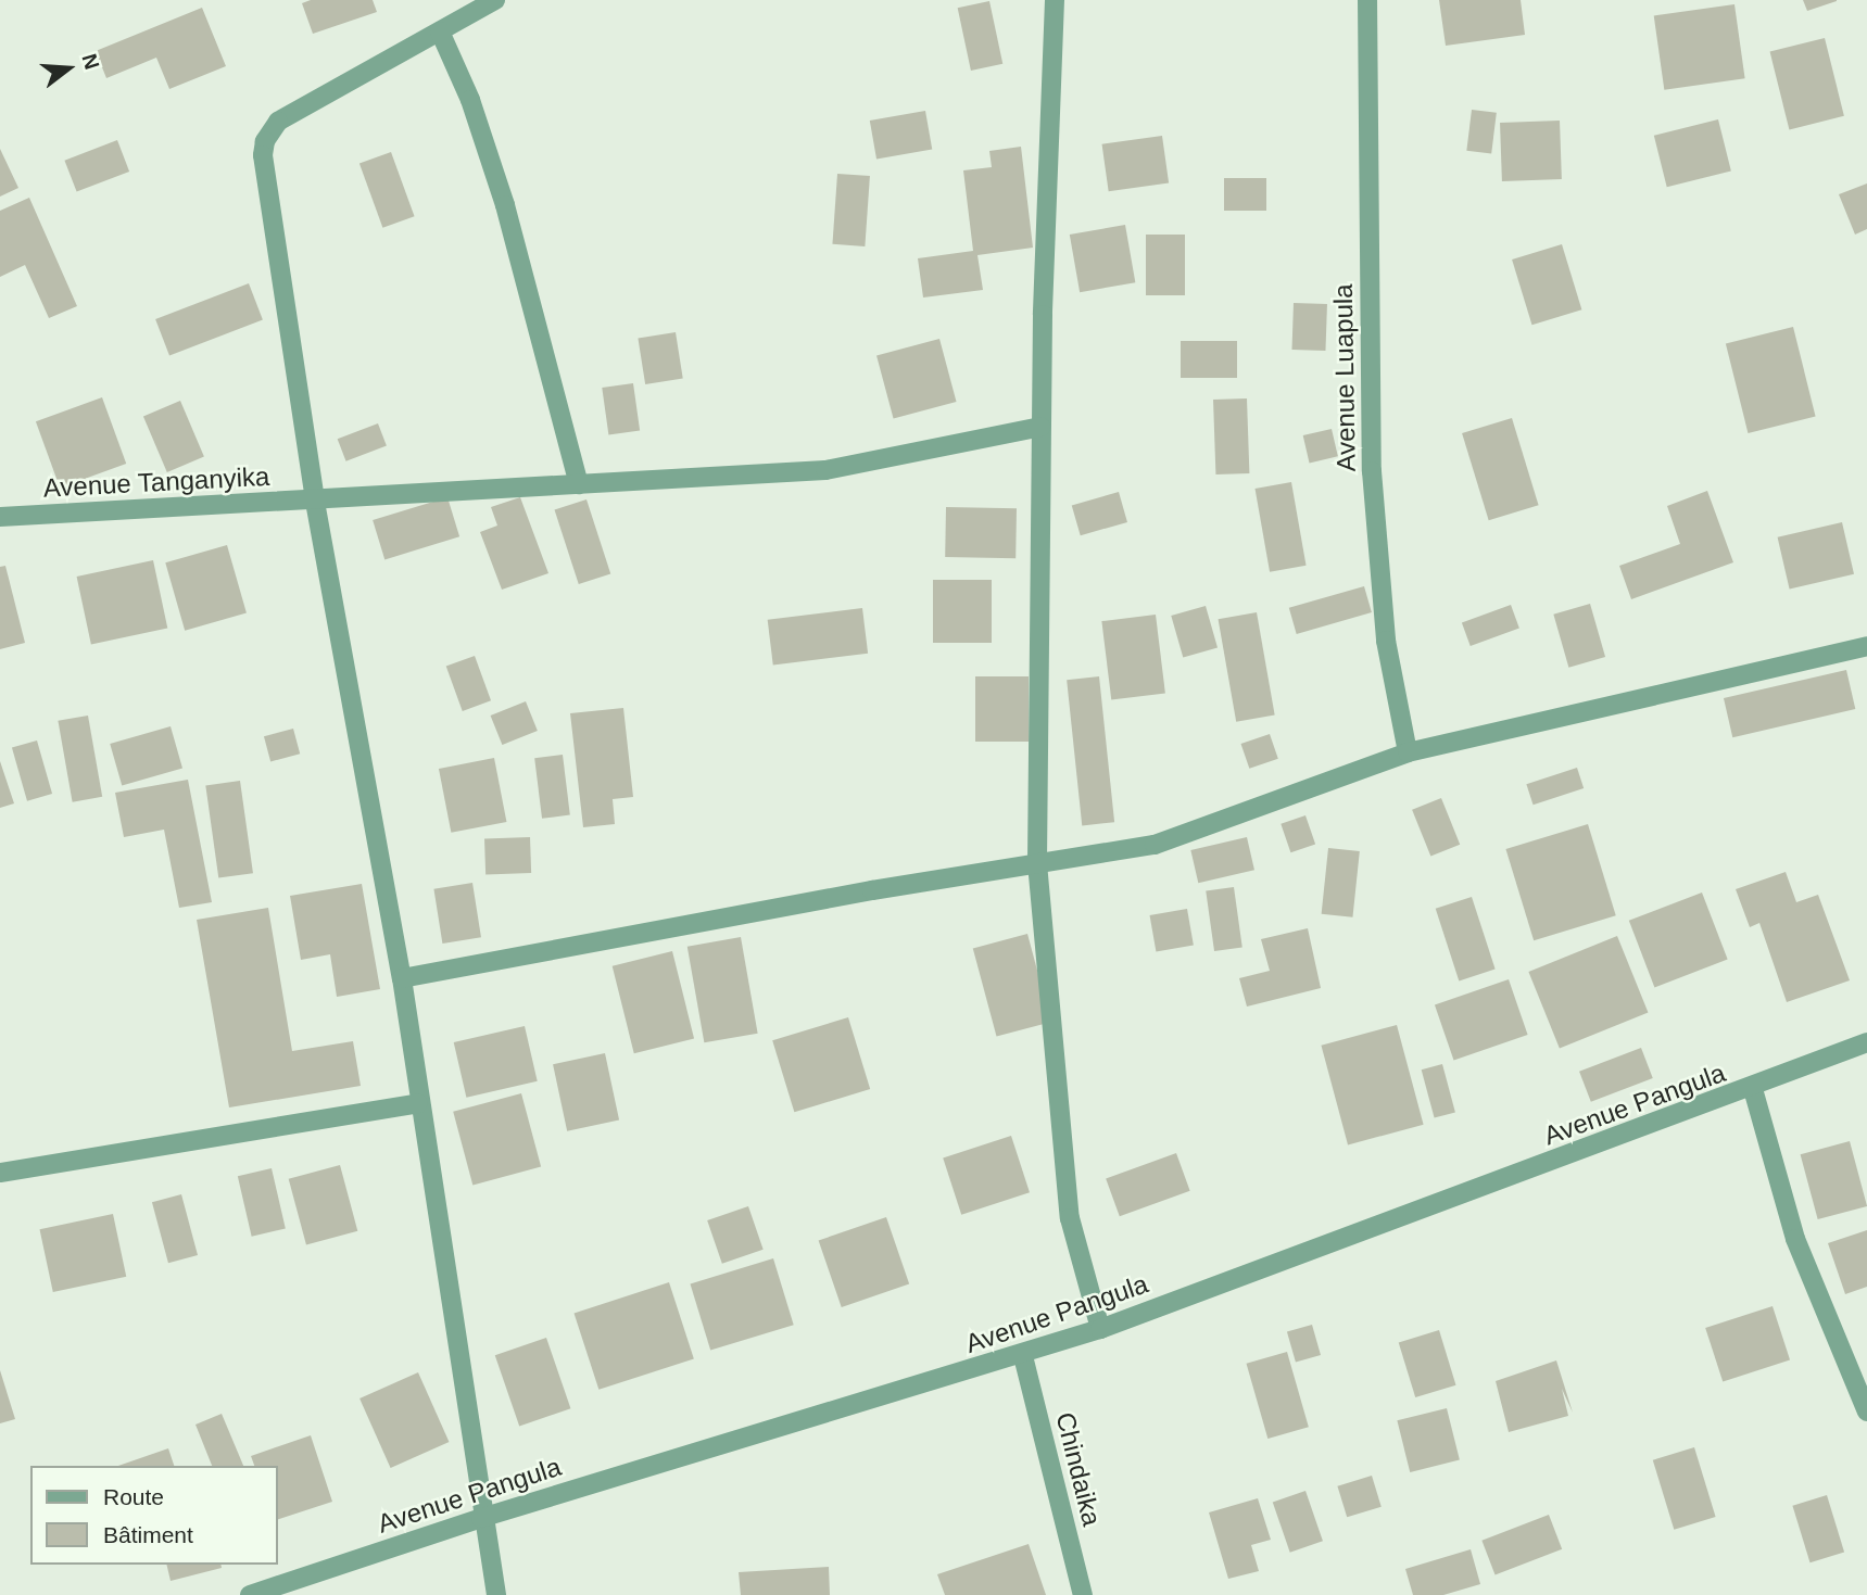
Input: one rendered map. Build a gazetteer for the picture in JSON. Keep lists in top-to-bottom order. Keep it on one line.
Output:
{"streets":{"street":["Avenue Luapula","Avenue Tanganyika","Avenue Pangula","Chindaika"]},"crossings":[["Avenue Pangula","Chindaika"]],"legend":["Route","Bâtiment"],"north":"right"}
